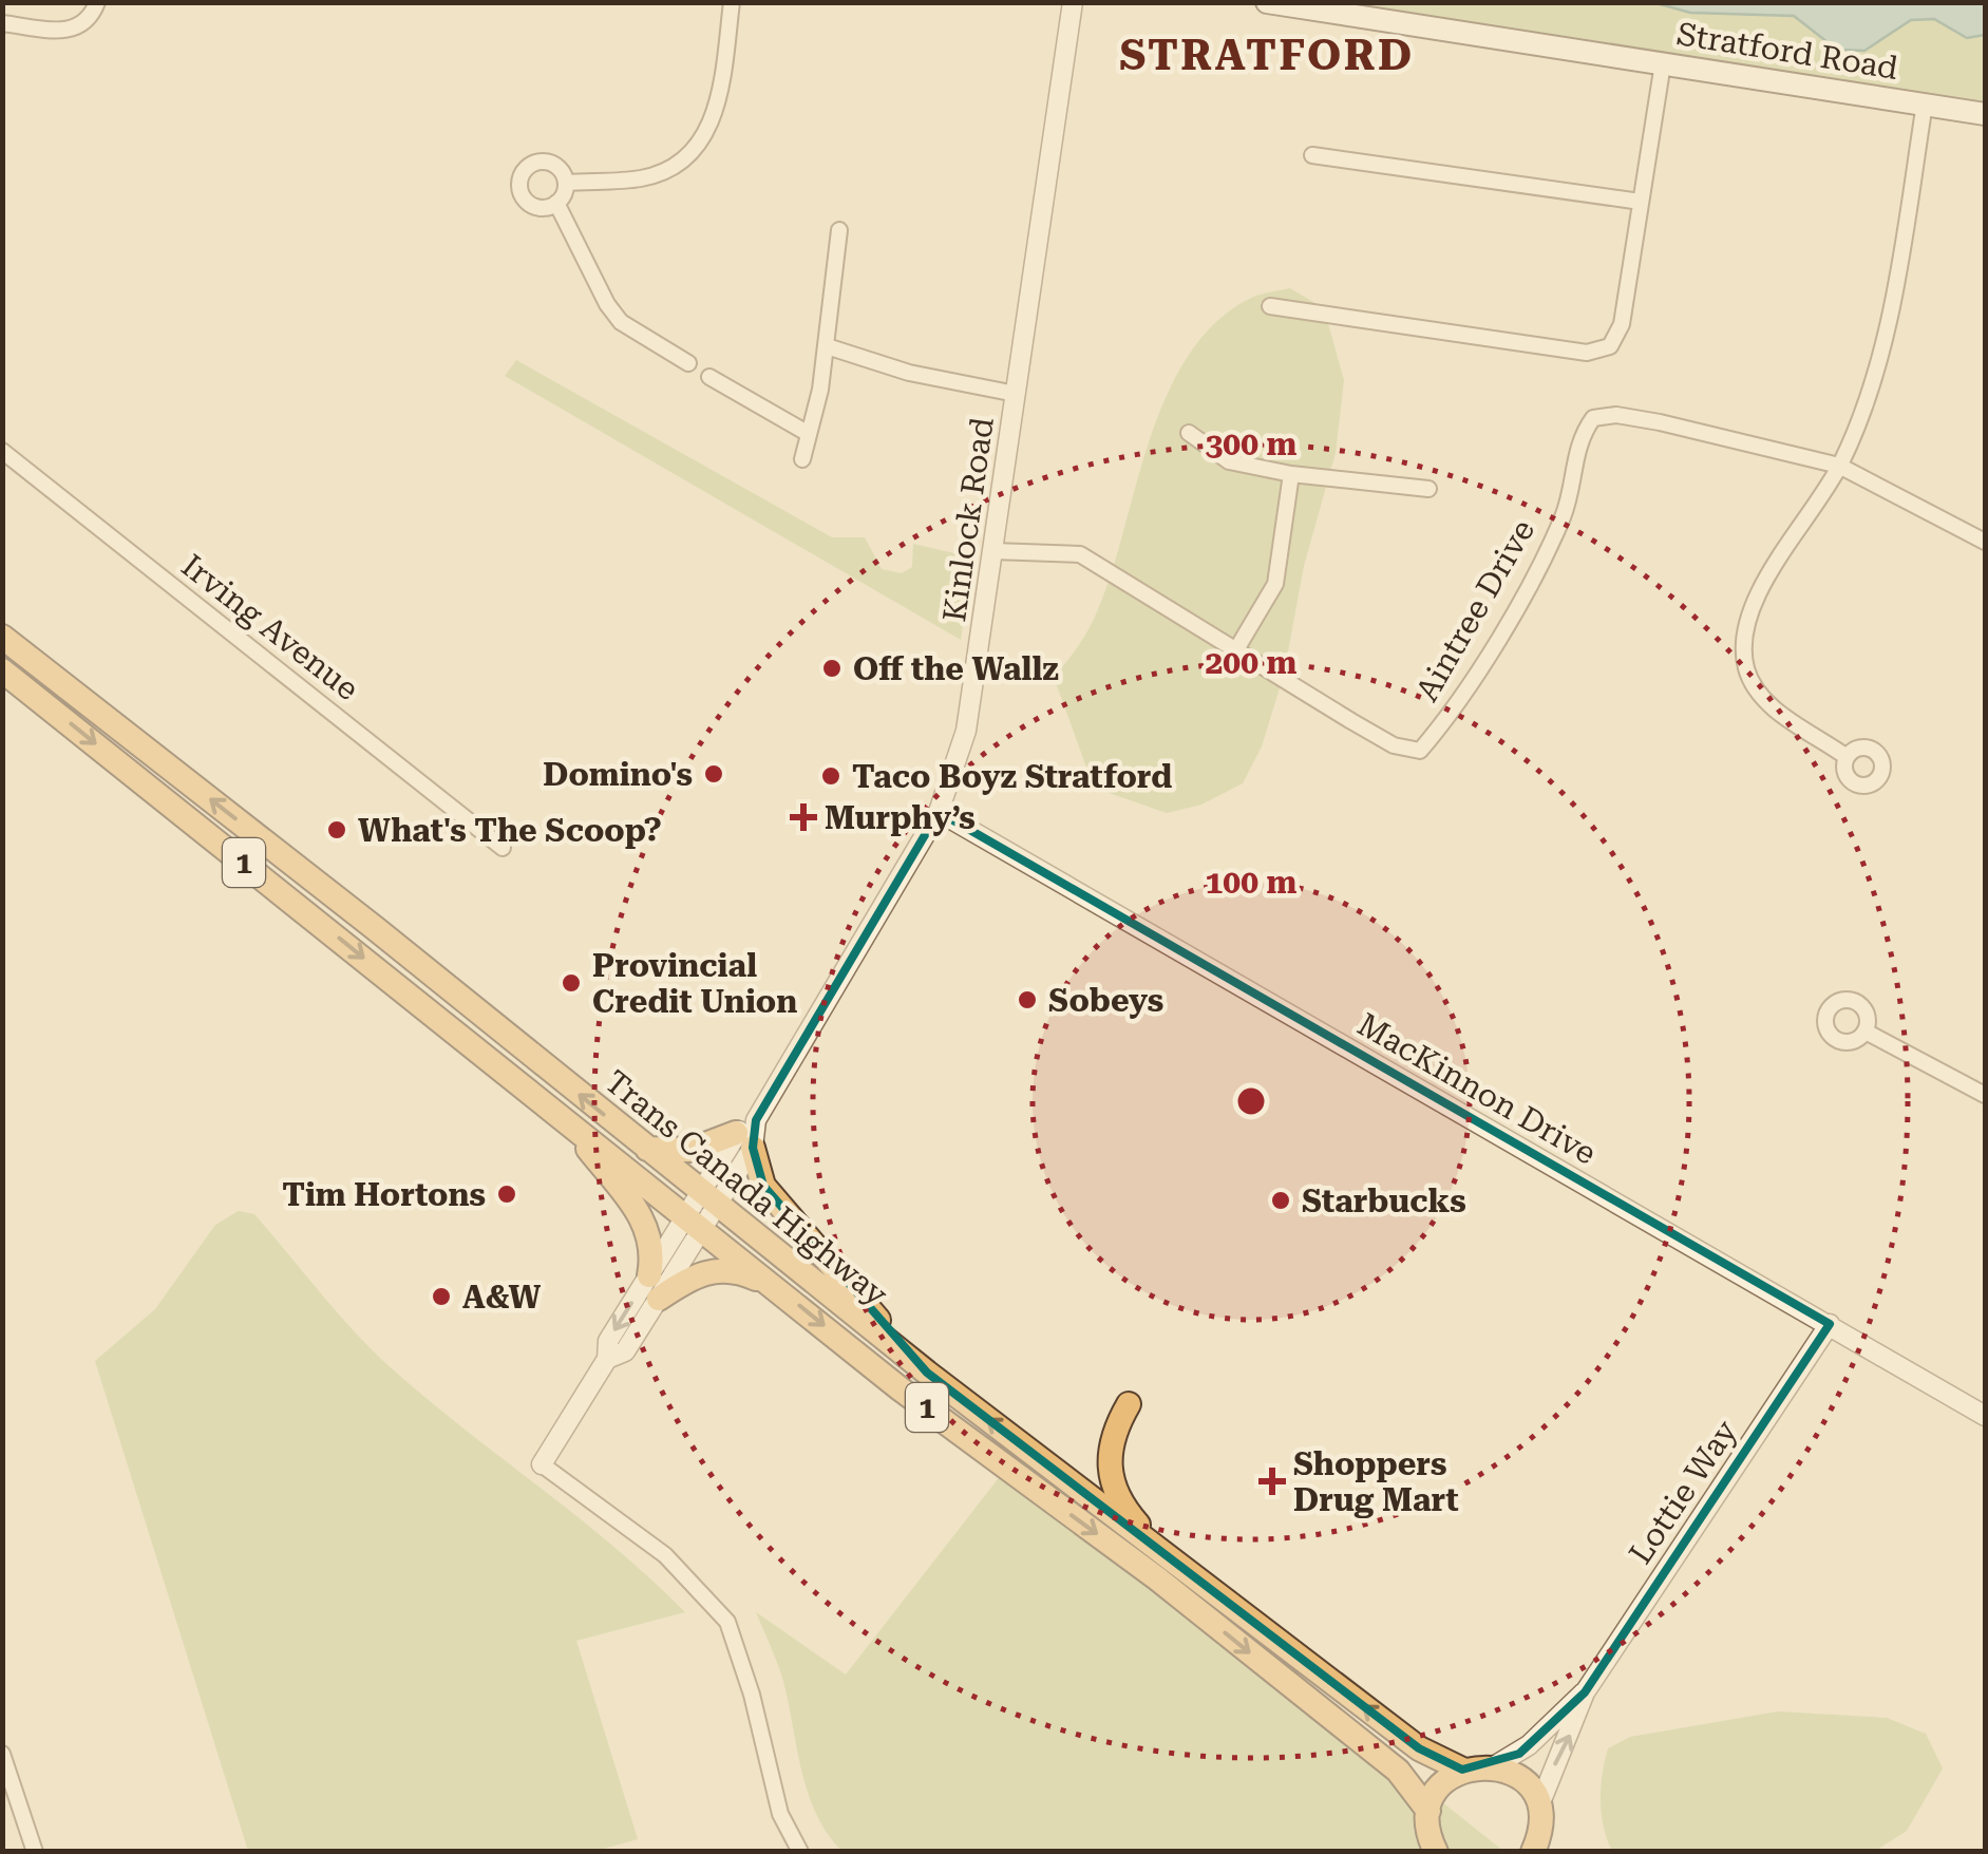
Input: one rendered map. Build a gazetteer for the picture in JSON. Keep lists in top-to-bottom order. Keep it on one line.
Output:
{"streets":{"highway":["1","Trans Canada Highway"],"main road":["Stratford Road"],"street":["Kinlock Road","Aintree Drive","Irving Avenue","MacKinnon Drive","Lottie Way"]},"crossings":[["Kinlock Road","MacKinnon Drive"],["Kinlock Road","Trans Canada Highway"],["MacKinnon Drive","Lottie Way"]],"districts":["STRATFORD"],"places":{"other":["Off the Wallz","Domino's","Taco Boyz Stratford","What's The Scoop?","Provincial Credit Union","Sobeys","Tim Hortons","Starbucks","A&W"],"health":["Murphy’s","Shoppers Drug Mart"]},"rings":["300 m","200 m","100 m"]}
